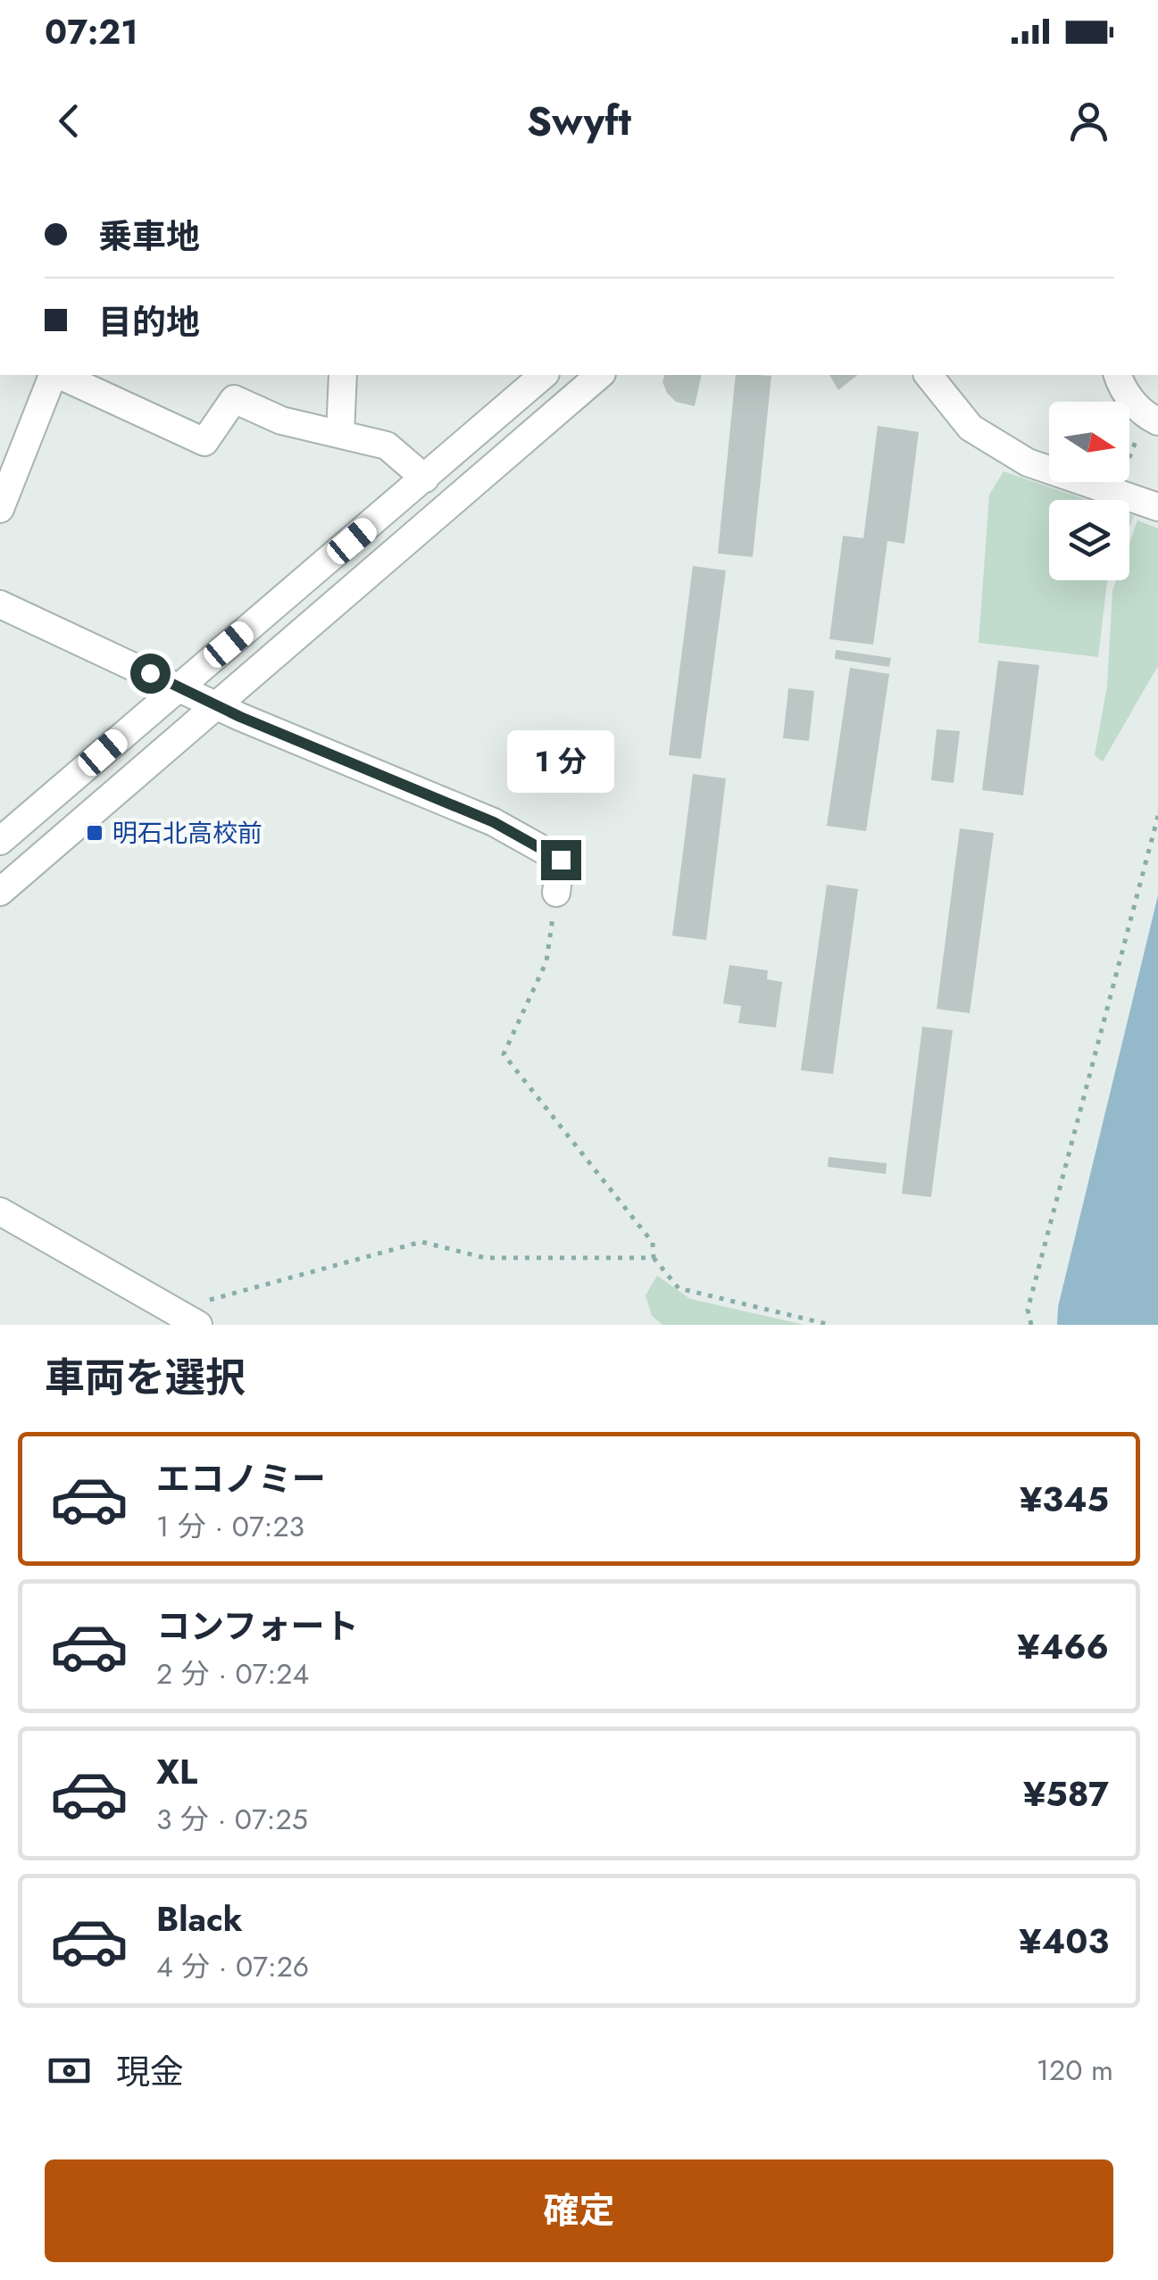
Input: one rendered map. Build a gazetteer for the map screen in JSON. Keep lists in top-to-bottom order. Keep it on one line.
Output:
{"places":{"transit":["明石北高校前"]},"north":"right","page":{"status":"07:21","header":"Swyft","banner":["乗車地","目的地"],"bubble":"1 分","heading":"車両を選択","list":[{"name":"エコノミー","note":"1 分 · 07:23","value":"¥345"},{"name":"コンフォート","note":"2 分 · 07:24","value":"¥466"},{"name":"XL","note":"3 分 · 07:25","value":"¥587"},{"name":"Black","note":"4 分 · 07:26","value":"¥403"}],"pay":["現金","120 m"],"buttons":"確定"}}
